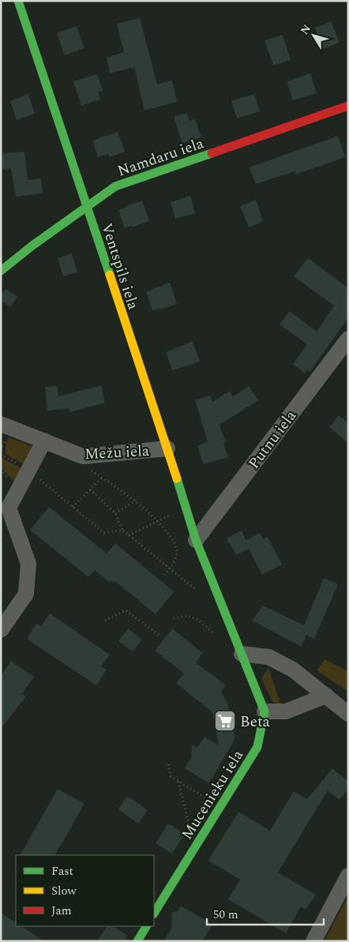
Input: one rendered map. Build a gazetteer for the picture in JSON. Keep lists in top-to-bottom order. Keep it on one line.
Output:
{"streets":{"street":["Namdaru iela","Ventspils iela","Putnu iela","Mežu iela","Mucenieku iela"]},"crossings":[["Namdaru iela","Ventspils iela"],["Ventspils iela","Putnu iela"],["Ventspils iela","Mežu iela"]],"places":{"supermarket":["Beta"]},"legend":["Fast","Slow","Jam"],"scale_bar":"50 m","north":"top left"}
